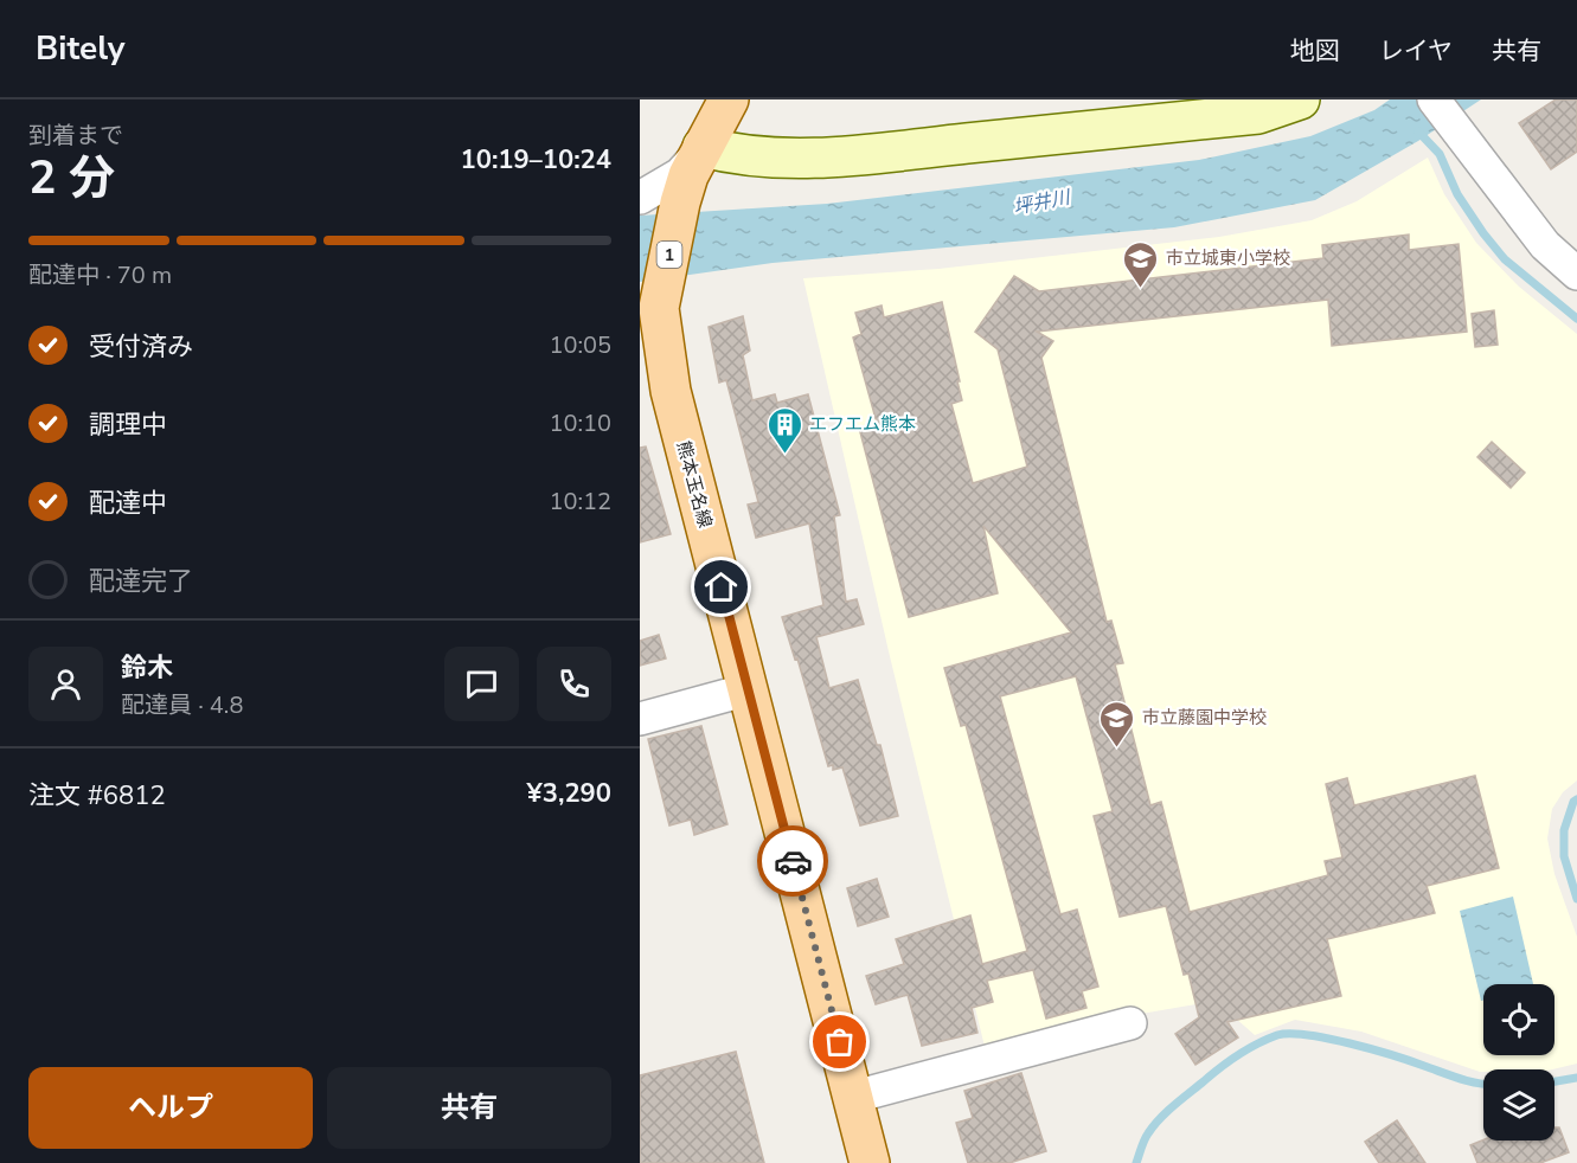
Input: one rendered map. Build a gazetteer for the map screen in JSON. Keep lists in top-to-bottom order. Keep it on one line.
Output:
{"streets":{"main road":["1","熊本玉名線"]},"water":["坪井川"],"places":{"school or university":["市立城東小学校","市立藤園中学校"],"building":["エフエム熊本"]},"page":{"header":"Bitely","nav":["地図","レイヤ","共有"],"heading":["2 分","到着まで","10:19–10:24"],"panel":["鈴木","配達員 · 4.8","注文 #6812","¥3,290"],"bar":"配達中 · 70 m","list":[["受付済み","10:05"],["調理中","10:10"],["配達中","10:12"],"配達完了"],"buttons":["ヘルプ","共有"]}}
